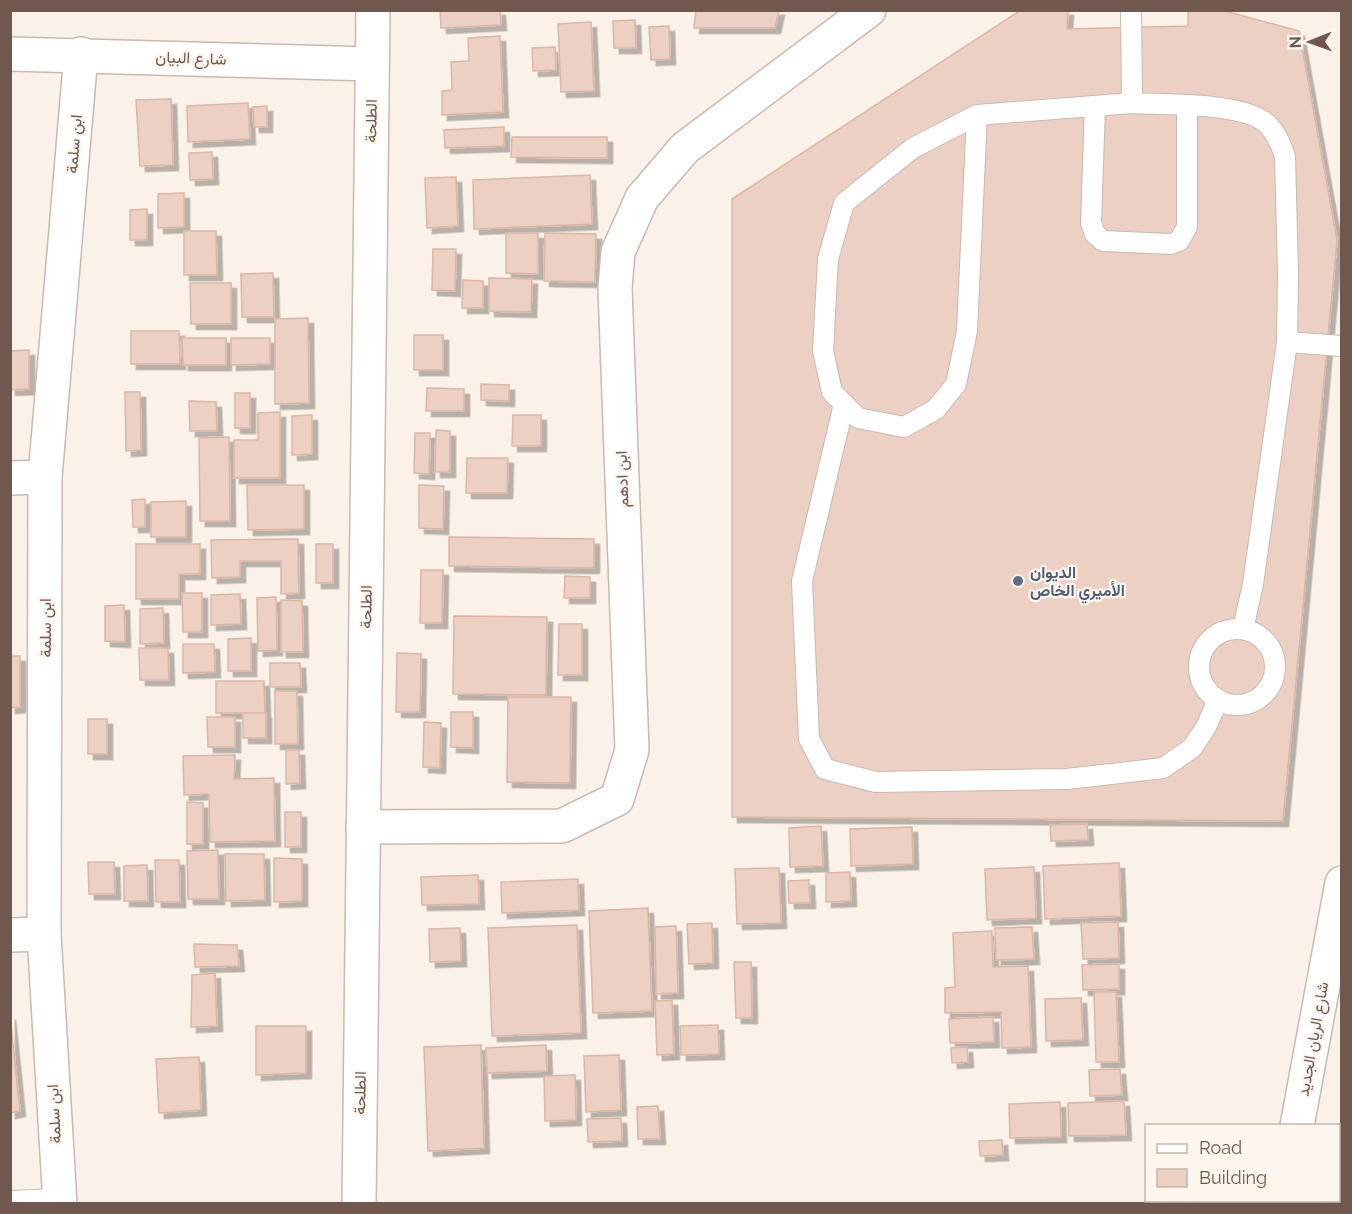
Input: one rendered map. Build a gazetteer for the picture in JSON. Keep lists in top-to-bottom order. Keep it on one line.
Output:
{"streets":{"street":["شارع البيان","الطلحة","ابن سلمة","ابن ادهم","شارع الريان الجديد"]},"crossings":[["شارع البيان","الطلحة"],["شارع البيان","ابن سلمة"],["الطلحة","ابن ادهم"]],"places":["الديوان الأميري الخاص"],"legend":["Road","Building"],"north":"left"}
